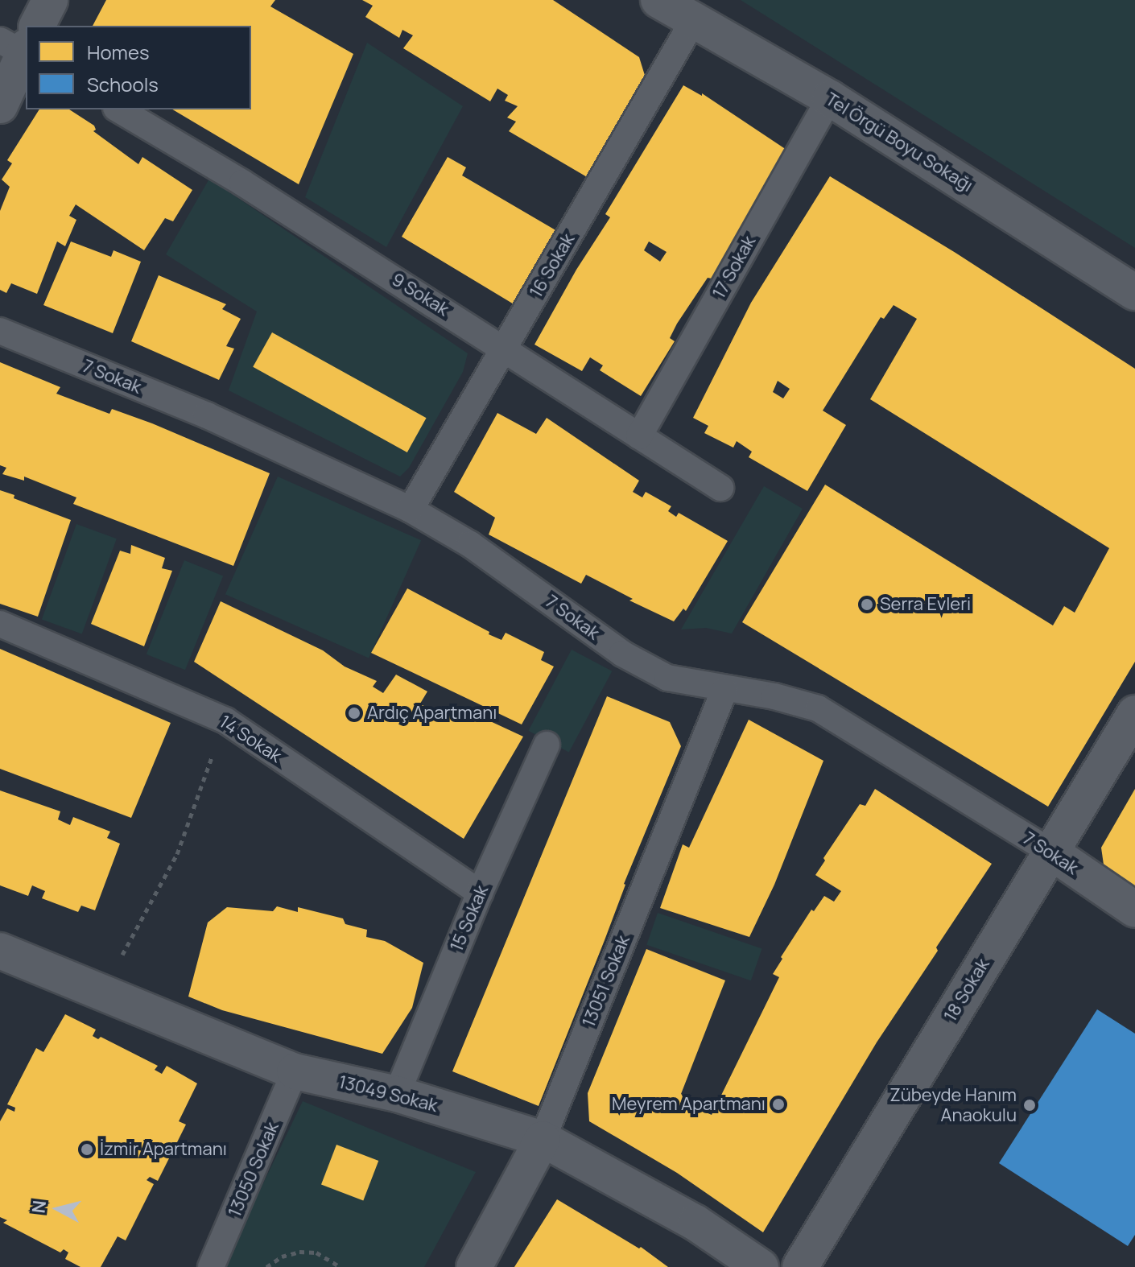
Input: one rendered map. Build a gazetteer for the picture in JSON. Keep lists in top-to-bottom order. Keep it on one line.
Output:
{"streets":{"street":["Tel Örgü Boyu Sokağı","7 Sokak","13051 Sokak","18 Sokak","13049 Sokak"],"lane":["16 Sokak","17 Sokak","9 Sokak","14 Sokak","15 Sokak","13050 Sokak"]},"crossings":[["Tel Örgü Boyu Sokağı","16 Sokak"],["Tel Örgü Boyu Sokağı","17 Sokak"],["16 Sokak","9 Sokak"],["16 Sokak","7 Sokak"],["17 Sokak","9 Sokak"],["7 Sokak","13051 Sokak"],["7 Sokak","18 Sokak"],["14 Sokak","15 Sokak"],["15 Sokak","13049 Sokak"],["13051 Sokak","13049 Sokak"],["13049 Sokak","13050 Sokak"]],"places":["Serra Evleri","Ardıç Apartmanı","Meyrem Apartmanı","Zübeyde Hanım Anaokulu","İzmir Apartmanı"],"legend":["Homes","Schools"],"north":"left"}
